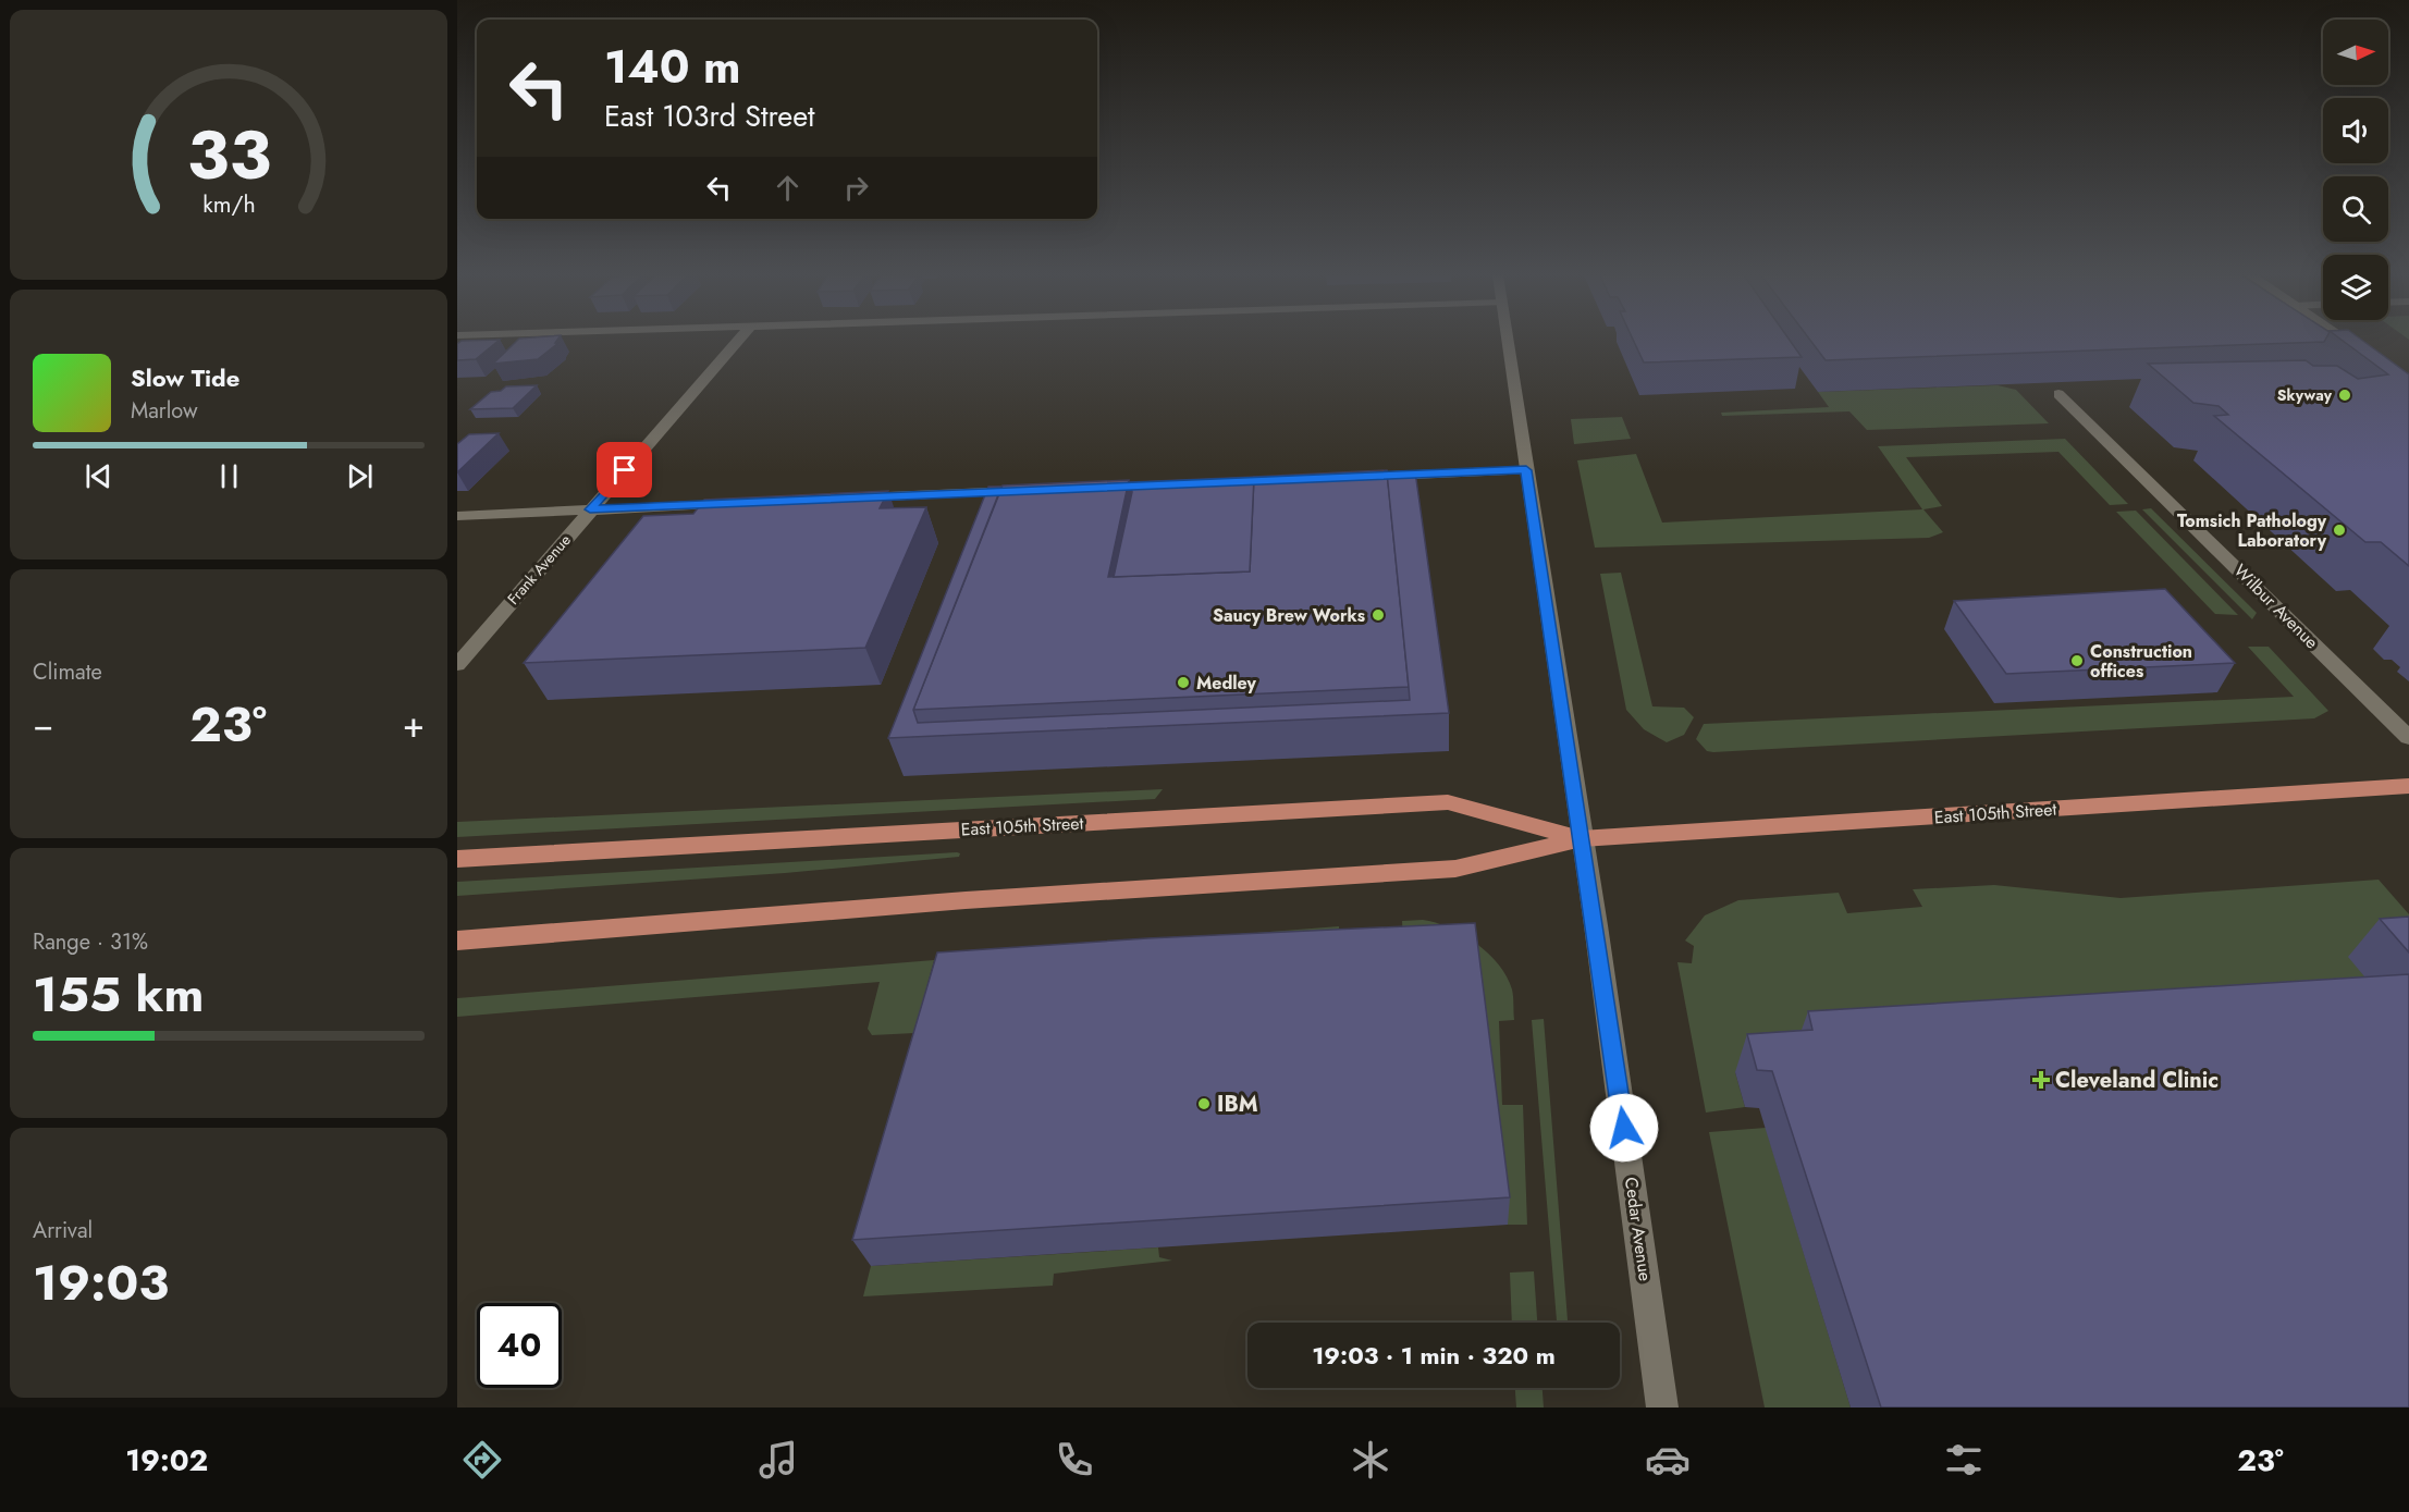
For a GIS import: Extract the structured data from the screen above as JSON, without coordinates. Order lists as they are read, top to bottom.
{
  "streets": {
    "main road": ["East 105th Street"],
    "street": ["Frank Avenue", "Wilbur Avenue", "Cedar Avenue"]
  },
  "crossings": [
    ["East 105th Street", "Cedar Avenue"]
  ],
  "places": {
    "other": [
      "Skyway",
      "Tomsich Pathology Laboratory",
      "Saucy Brew Works",
      "Construction offices",
      "Medley",
      "IBM"
    ],
    "health": ["Cleveland Clinic"]
  },
  "north": "right",
  "page": {
    "turn": ["140 m", "East 103rd Street"],
    "song": ["Slow Tide", "Marlow"],
    "tile": [
      "Climate",
      ["Range · 31%", "155 km"],
      ["Arrival", "19:03"]
    ],
    "heat": ["−", "23°", "+"],
    "limit": "40",
    "trip": "19:03 · 1 min · 320 m",
    "tabs": ["19:02", "23°"],
    "gauge": ["33", "km/h"]
  }
}
